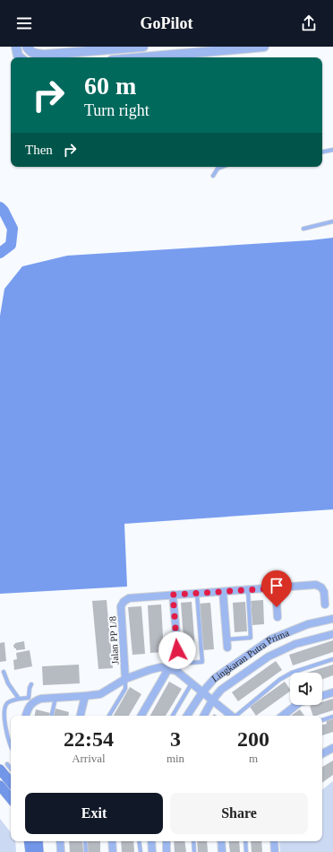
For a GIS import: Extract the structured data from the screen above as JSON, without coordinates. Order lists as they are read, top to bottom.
{
  "streets": {
    "street": ["Jalan PP 1/8", "Lingkaran Putra Prima"]
  },
  "page": {
    "header": "GoPilot",
    "turn": ["60 m", "Turn right"],
    "then": "Then",
    "eta": [
      "22:54",
      "Arrival",
      "3",
      "min",
      "200",
      "m"
    ],
    "buttons": ["Exit", "Share"]
  }
}
